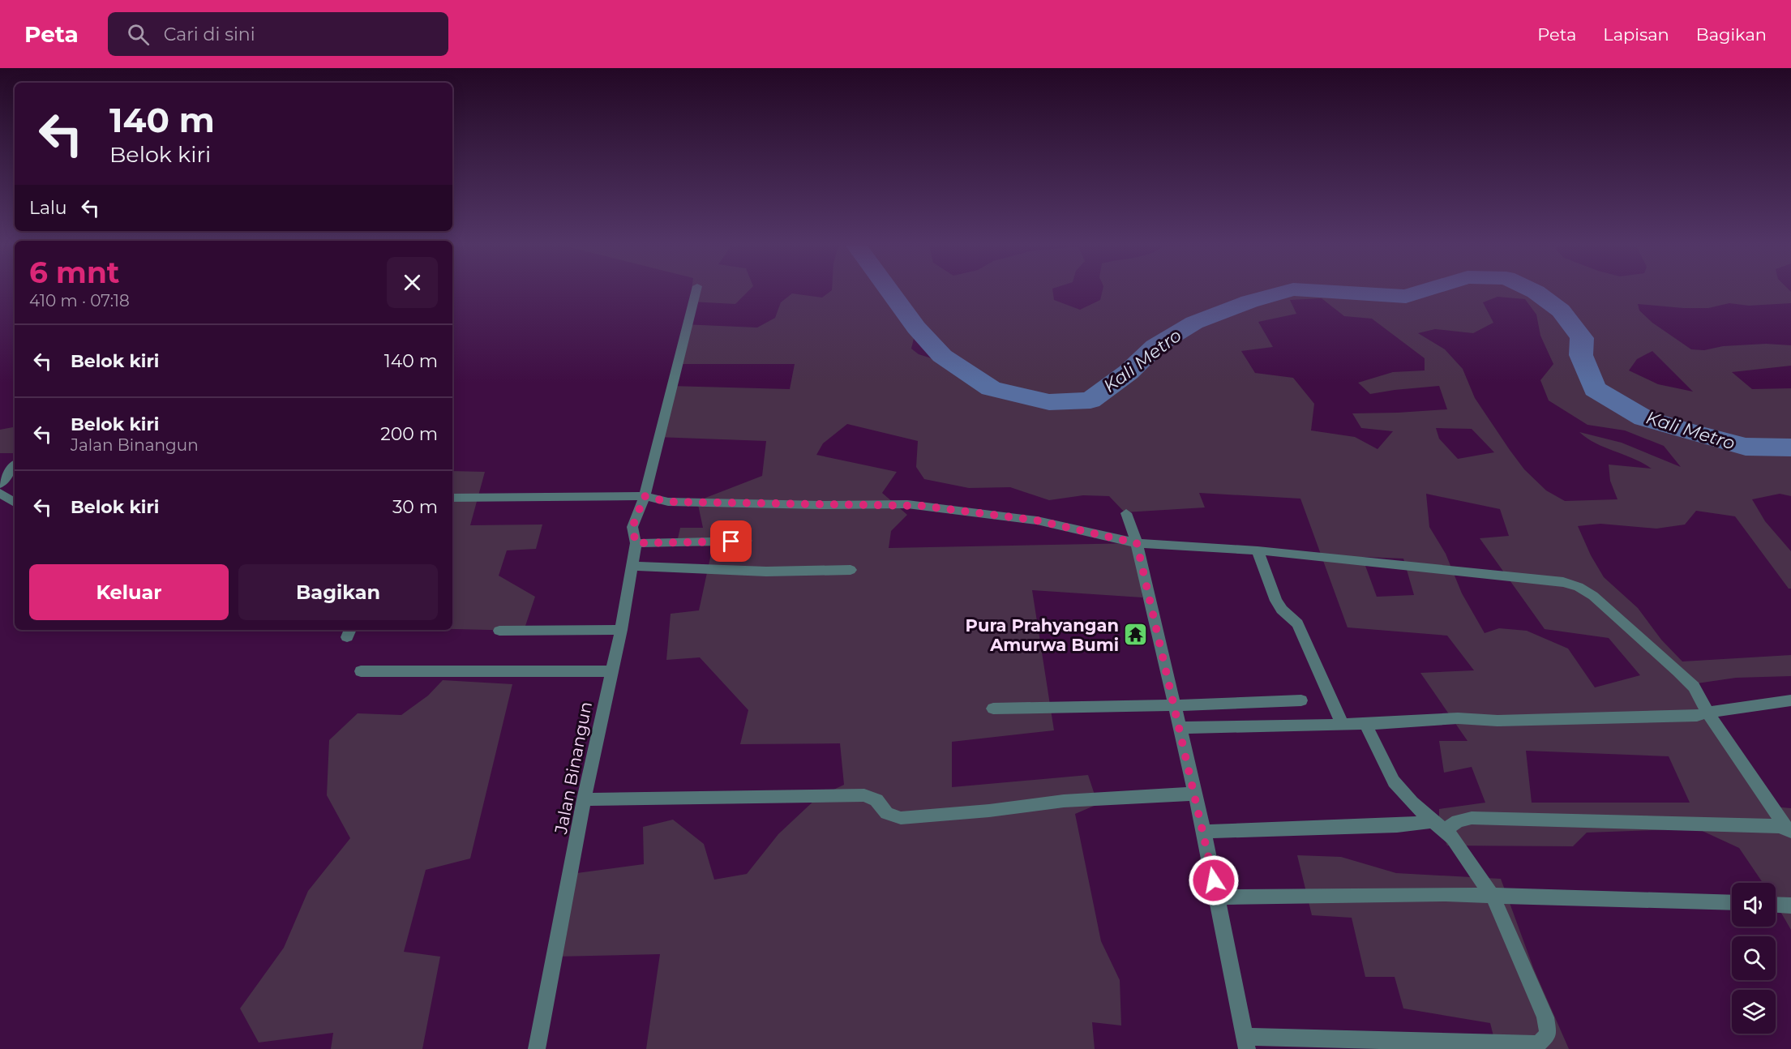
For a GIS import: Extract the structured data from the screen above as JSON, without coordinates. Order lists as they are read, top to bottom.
{
  "streets": {
    "street": ["Jalan Binangun"]
  },
  "water": ["Kali Metro"],
  "places": {
    "temple": ["Pura Prahyangan Amurwa Bumi"]
  },
  "page": {
    "header": "Peta",
    "search": "Cari di sini",
    "nav": ["Peta", "Lapisan", "Bagikan"],
    "turn": ["140 m", "Belok kiri"],
    "then": "Lalu",
    "heading": ["6 mnt", "410 m · 07:18"],
    "list": [
      {
        "name": "Belok kiri",
        "value": "140 m"
      },
      {
        "name": "Belok kiri",
        "note": "Jalan Binangun",
        "value": "200 m"
      },
      {
        "name": "Belok kiri",
        "value": "30 m"
      }
    ],
    "buttons": ["Keluar", "Bagikan"]
  }
}
